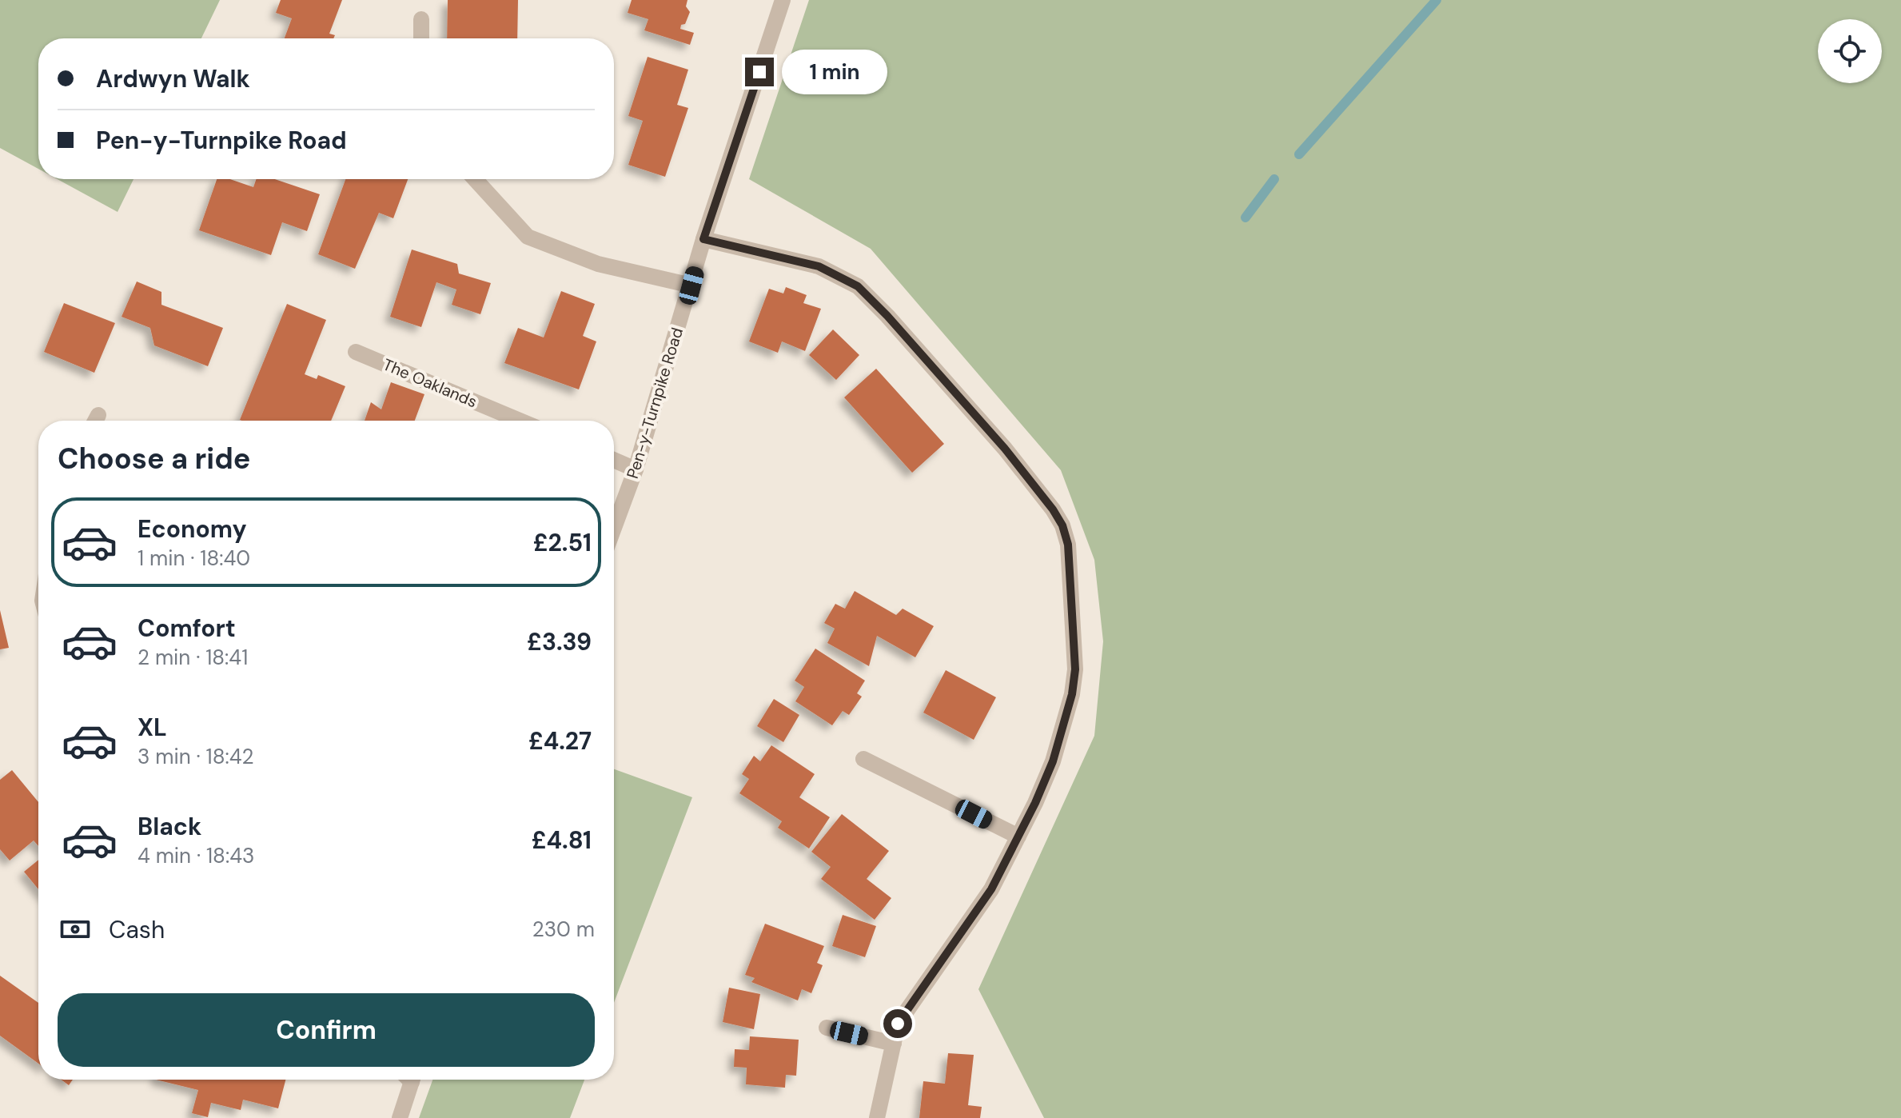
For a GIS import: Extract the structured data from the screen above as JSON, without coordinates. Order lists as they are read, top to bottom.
{
  "streets": {
    "street": ["The Oaklands", "Pen-y-Turnpike Road"]
  },
  "page": {
    "banner": ["Ardwyn Walk", "Pen-y-Turnpike Road"],
    "bubble": "1 min",
    "heading": "Choose a ride",
    "list": [
      {
        "name": "Economy",
        "note": "1 min · 18:40",
        "value": "£2.51"
      },
      {
        "name": "Comfort",
        "note": "2 min · 18:41",
        "value": "£3.39"
      },
      {
        "name": "XL",
        "note": "3 min · 18:42",
        "value": "£4.27"
      },
      {
        "name": "Black",
        "note": "4 min · 18:43",
        "value": "£4.81"
      }
    ],
    "pay": ["Cash", "230 m"],
    "buttons": "Confirm"
  }
}
